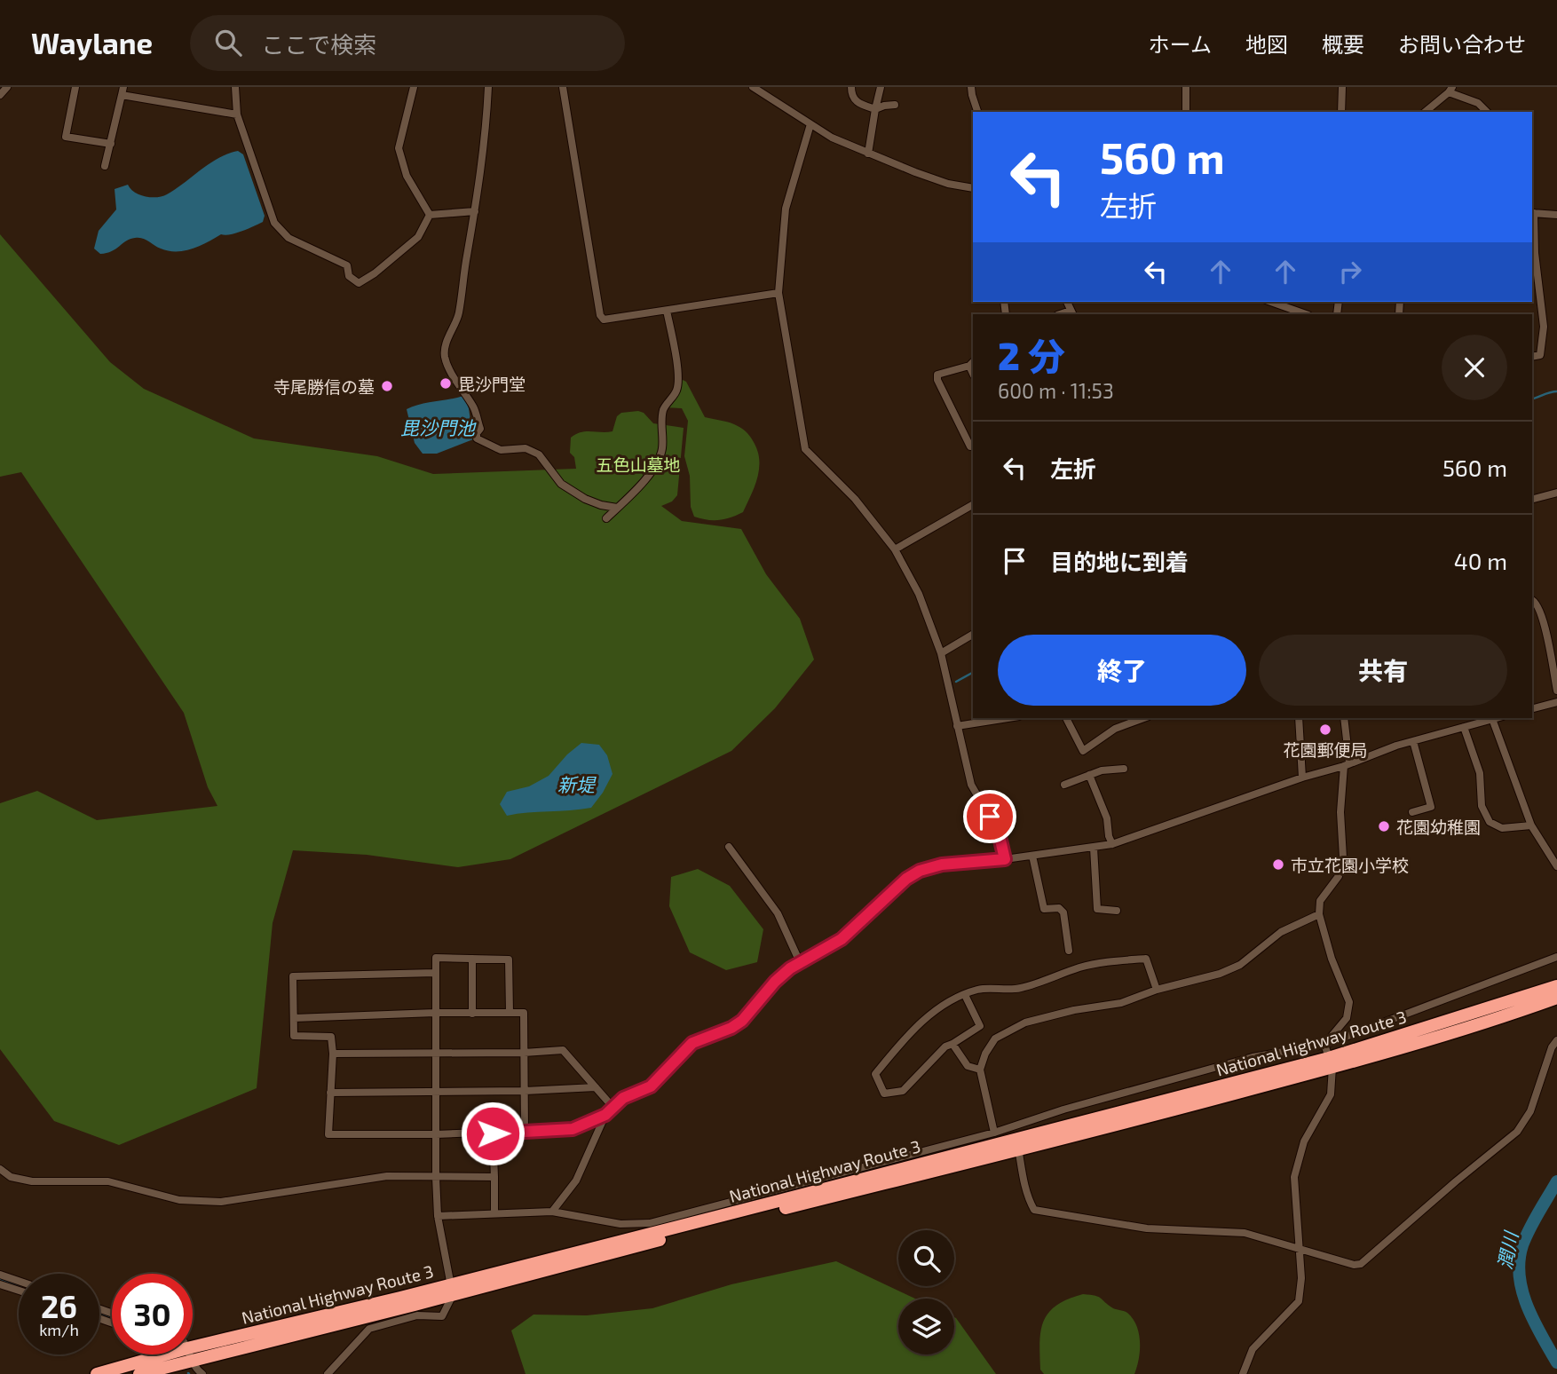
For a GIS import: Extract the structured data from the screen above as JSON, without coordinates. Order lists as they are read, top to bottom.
{
  "streets": {
    "highway": ["National Highway Route 3"]
  },
  "water": ["毘沙門池", "新堤", "潤川"],
  "parks": ["五色山墓地"],
  "places": [
    "毘沙門堂",
    "寺尾勝信の墓",
    "花園郵便局",
    "花園幼稚園",
    "市立花園小学校"
  ],
  "page": {
    "header": "Waylane",
    "search": "ここで検索",
    "nav": [
      "ホーム",
      "地図",
      "概要",
      "お問い合わせ"
    ],
    "turn": ["560 m", "左折"],
    "heading": ["2 分", "600 m · 11:53"],
    "list": [
      {
        "name": "左折",
        "value": "560 m"
      },
      {
        "name": "目的地に到着",
        "value": "40 m"
      }
    ],
    "buttons": ["終了", "共有"],
    "speed": "26 km/h",
    "limit": "30"
  }
}
